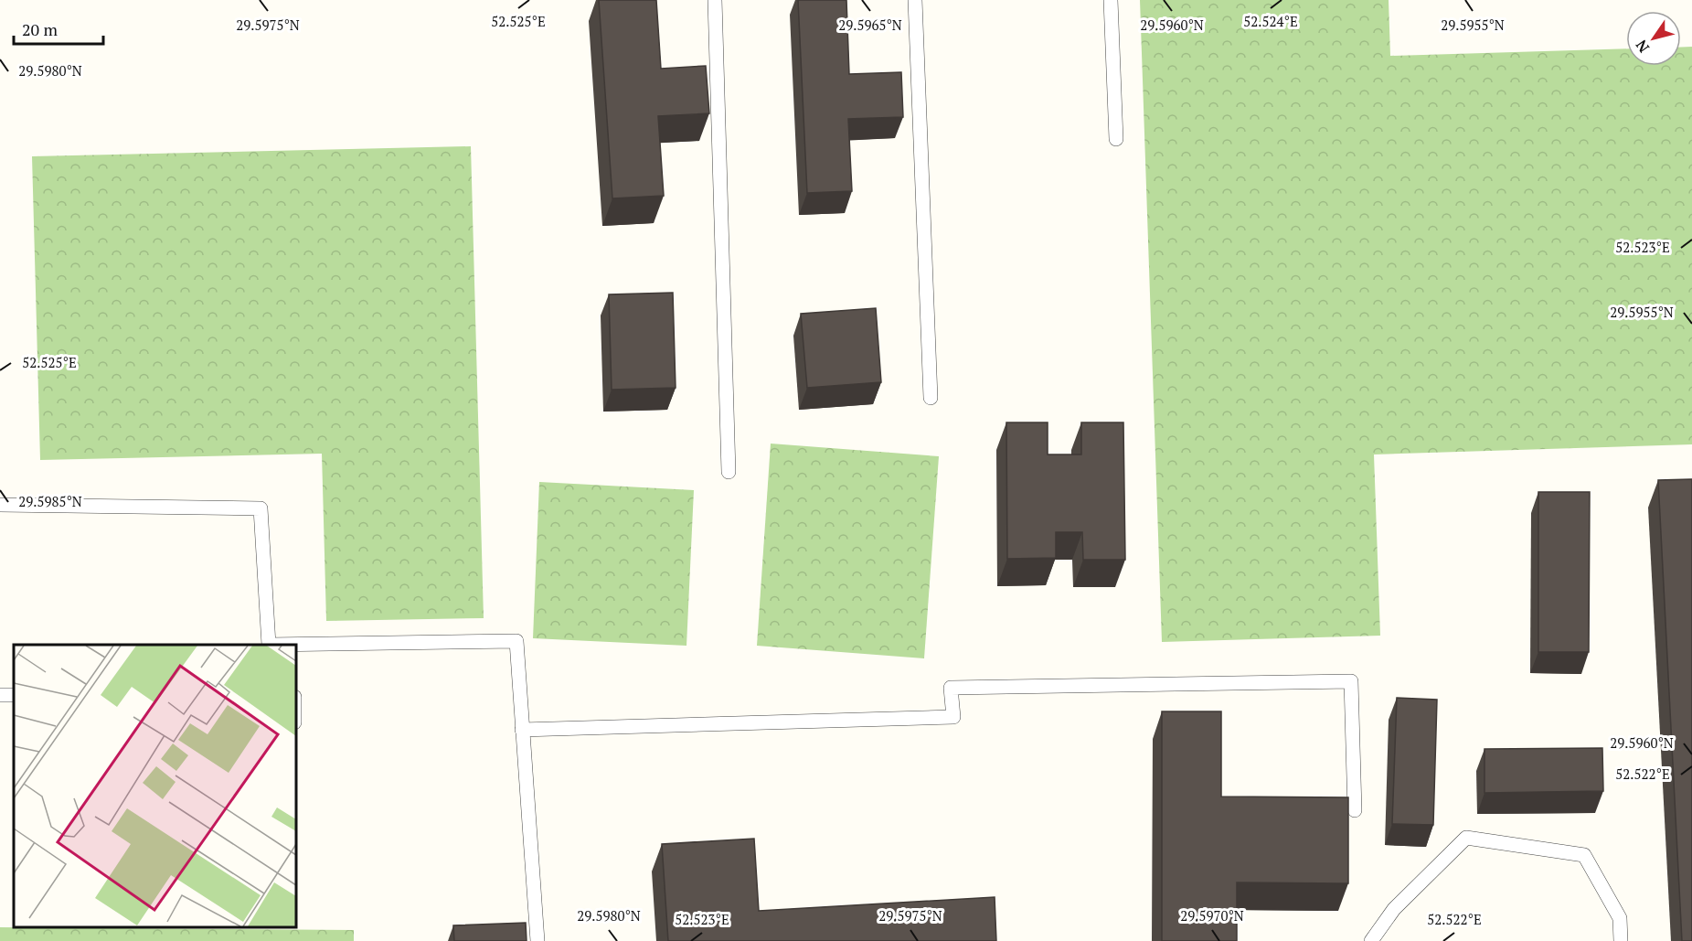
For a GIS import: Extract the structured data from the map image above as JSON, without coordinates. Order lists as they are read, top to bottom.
{
  "scale_bar": "20 m",
  "north": "bottom left",
  "coordinates": [
    "52.525°E",
    "52.524°E",
    "29.5975°N",
    "29.5965°N",
    "29.5960°N",
    "29.5955°N",
    "29.5980°N",
    "52.523°E",
    "29.5985°N",
    "52.522°E",
    "29.5970°N"
  ]
}
